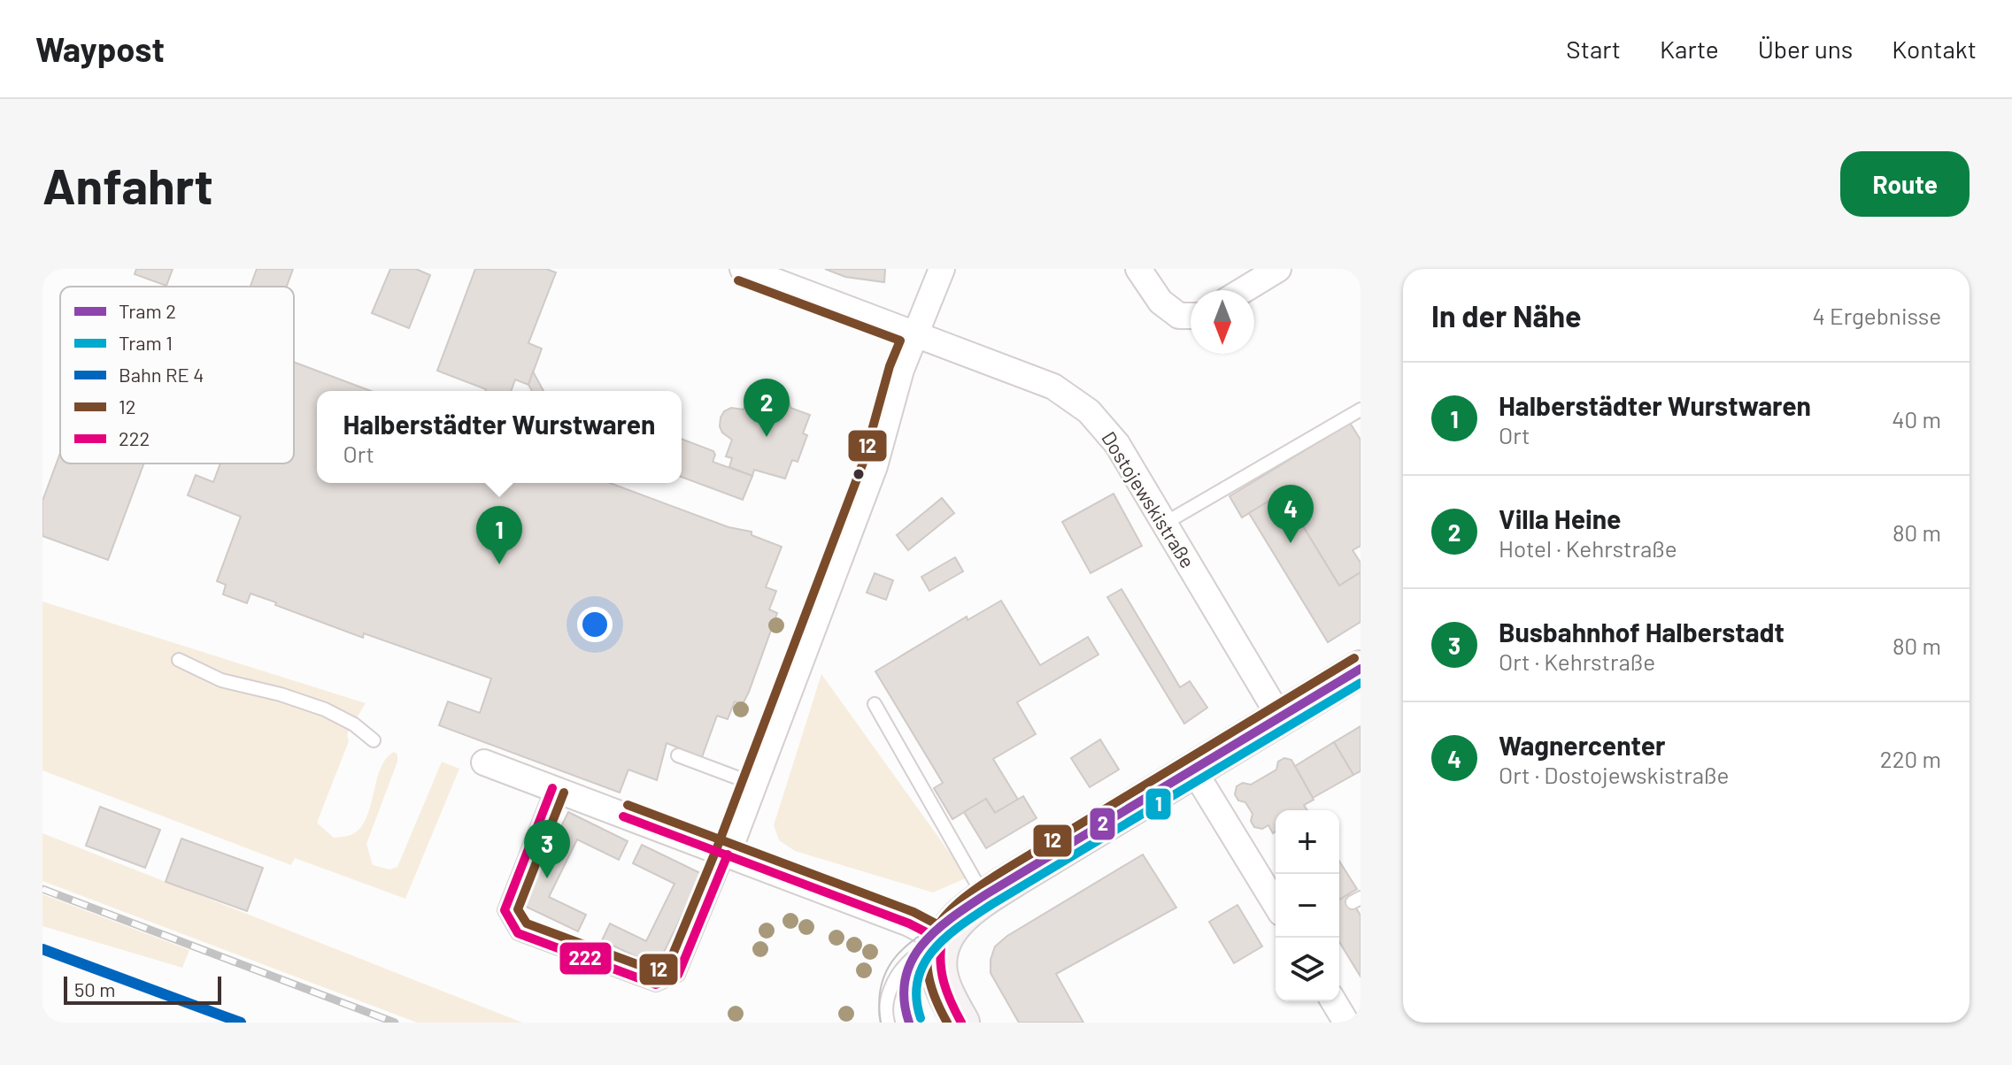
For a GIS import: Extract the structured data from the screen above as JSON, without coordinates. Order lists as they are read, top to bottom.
{
  "streets": {
    "street": ["Dostojewskistraße"]
  },
  "lines": [
    "transit line 12",
    "tram line 2",
    "tram line 1",
    "transit line 222"
  ],
  "legend": [
    "Tram 2",
    "Tram 1",
    "Bahn RE 4",
    "12",
    "222"
  ],
  "scale_bar": "50 m",
  "north": "bottom",
  "page": {
    "header": "Waypost",
    "nav": [
      "Start",
      "Karte",
      "Über uns",
      "Kontakt"
    ],
    "buttons": "Route",
    "title": "Anfahrt",
    "heading": ["In der Nähe", "4 Ergebnisse"],
    "list": [
      {
        "mark": "1",
        "name": "Halberstädter Wurstwaren",
        "note": "Ort",
        "value": "40 m"
      },
      {
        "mark": "2",
        "name": "Villa Heine",
        "note": "Hotel · Kehrstraße",
        "value": "80 m"
      },
      {
        "mark": "3",
        "name": "Busbahnhof Halberstadt",
        "note": "Ort · Kehrstraße",
        "value": "80 m"
      },
      {
        "mark": "4",
        "name": "Wagnercenter",
        "note": "Ort · Dostojewskistraße",
        "value": "220 m"
      }
    ],
    "pins": [
      "2",
      "4",
      "1",
      "3"
    ],
    "popup": ["Halberstädter Wurstwaren", "Ort"],
    "map_buttons": ["+", "−"],
    "scale": "50 m"
  }
}
